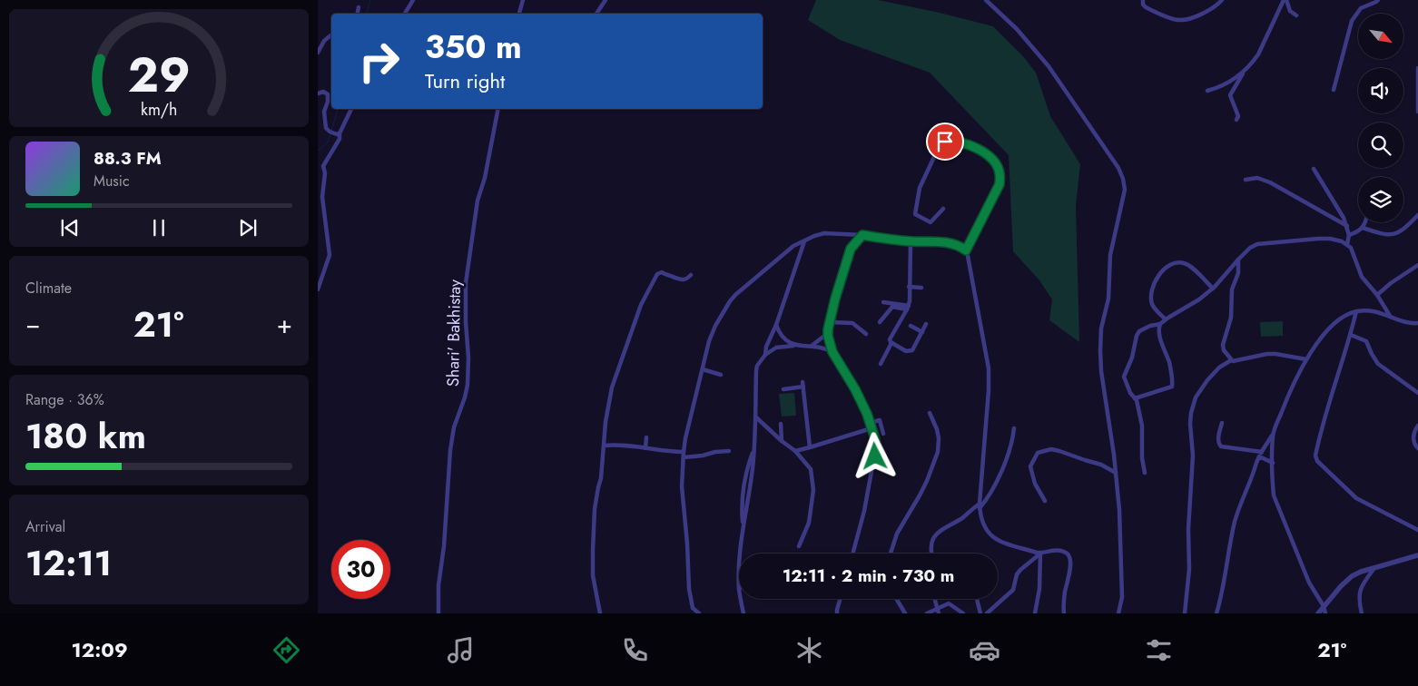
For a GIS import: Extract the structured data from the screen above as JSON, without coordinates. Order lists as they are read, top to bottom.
{
  "streets": {
    "street": ["Shari' Bakhistay"]
  },
  "north": "bottom right",
  "page": {
    "turn": ["350 m", "Turn right"],
    "song": ["88.3 FM", "Music"],
    "tile": [
      "Climate",
      ["Range · 36%", "180 km"],
      ["Arrival", "12:11"]
    ],
    "heat": ["−", "21°", "+"],
    "limit": "30",
    "trip": "12:11 · 2 min · 730 m",
    "tabs": ["12:09", "21°"],
    "gauge": ["29", "km/h"]
  }
}
